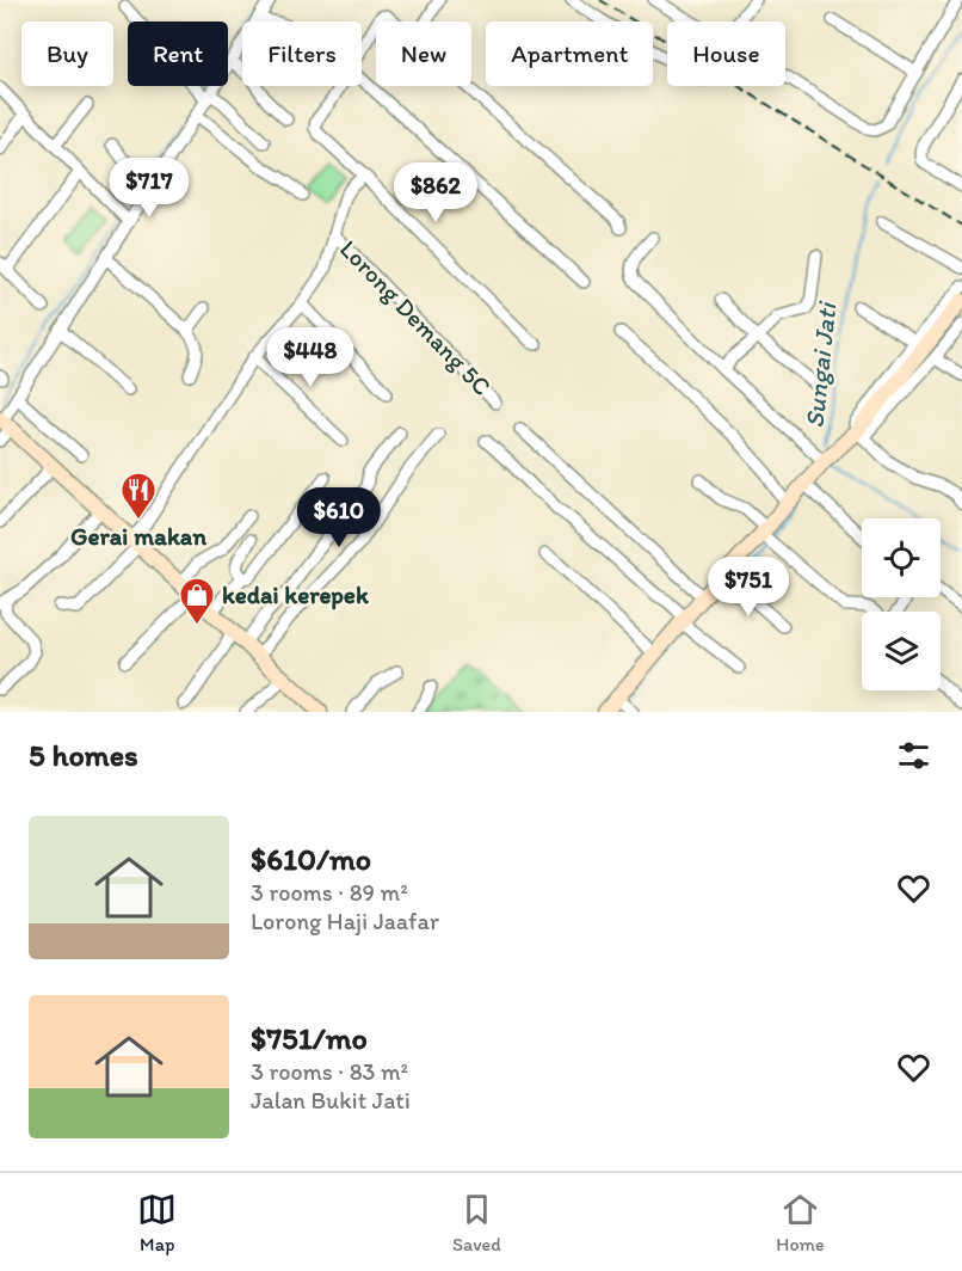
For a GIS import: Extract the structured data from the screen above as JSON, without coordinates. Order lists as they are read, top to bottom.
{
  "streets": {
    "street": ["Lorong Demang 5C"]
  },
  "water": ["Sungai Jati"],
  "places": {
    "restaurant": ["Gerai makan"],
    "shop": ["kedai kerepek"]
  },
  "page": {
    "chip": [
      "Buy",
      "Rent",
      "Filters",
      "New",
      "Apartment",
      "House"
    ],
    "price": [
      "$717",
      "$862",
      "$448",
      "$610",
      "$751"
    ],
    "heading": "5 homes",
    "list": [
      {
        "name": "$610/mo",
        "note": "3 rooms · 89 m² · Lorong Haji Jaafar"
      },
      {
        "name": "$751/mo",
        "note": "3 rooms · 83 m² · Jalan Bukit Jati"
      }
    ],
    "tabs": ["Map", "Saved", "Home"]
  }
}
